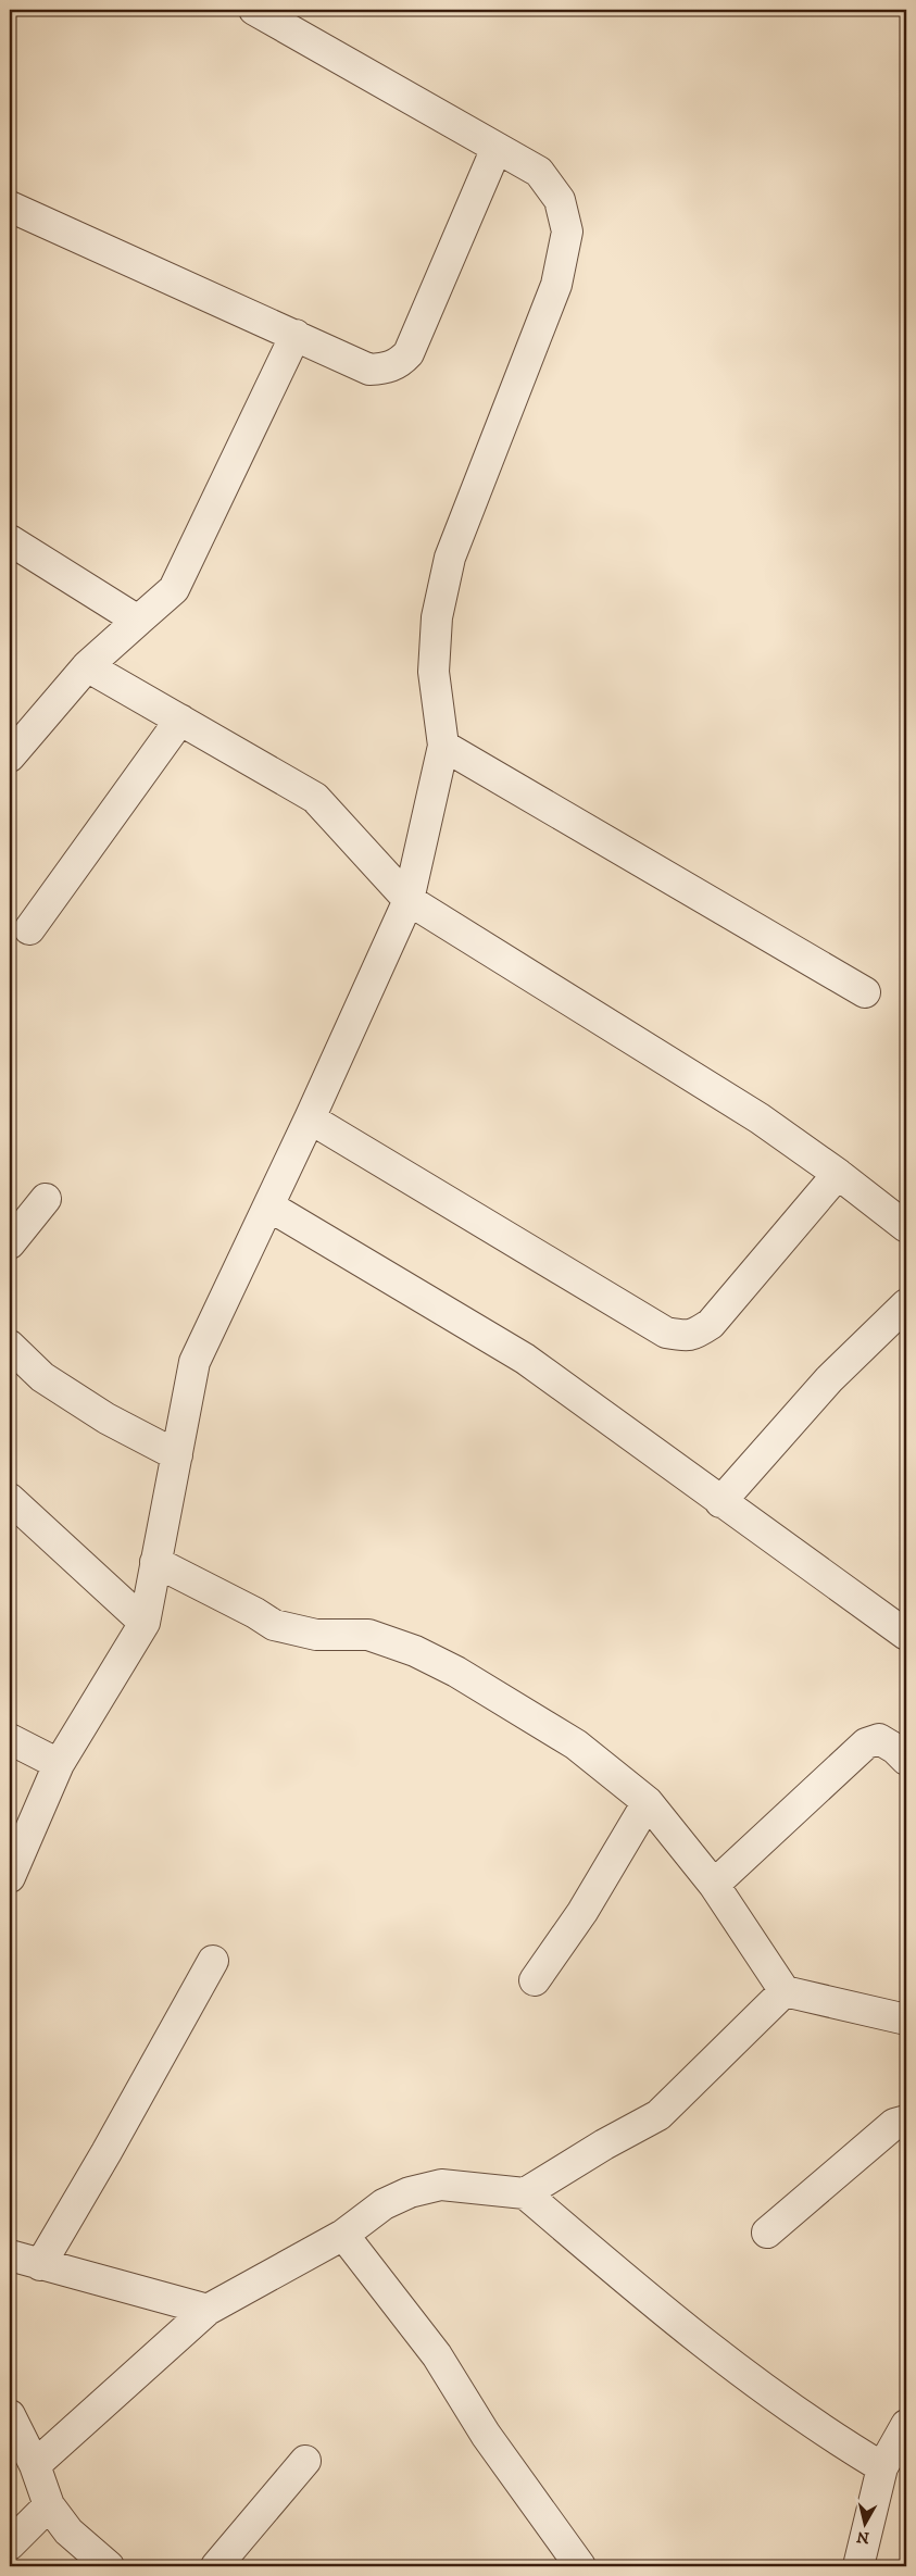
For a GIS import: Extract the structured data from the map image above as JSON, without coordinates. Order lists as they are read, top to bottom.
{
  "north": "bottom"
}
